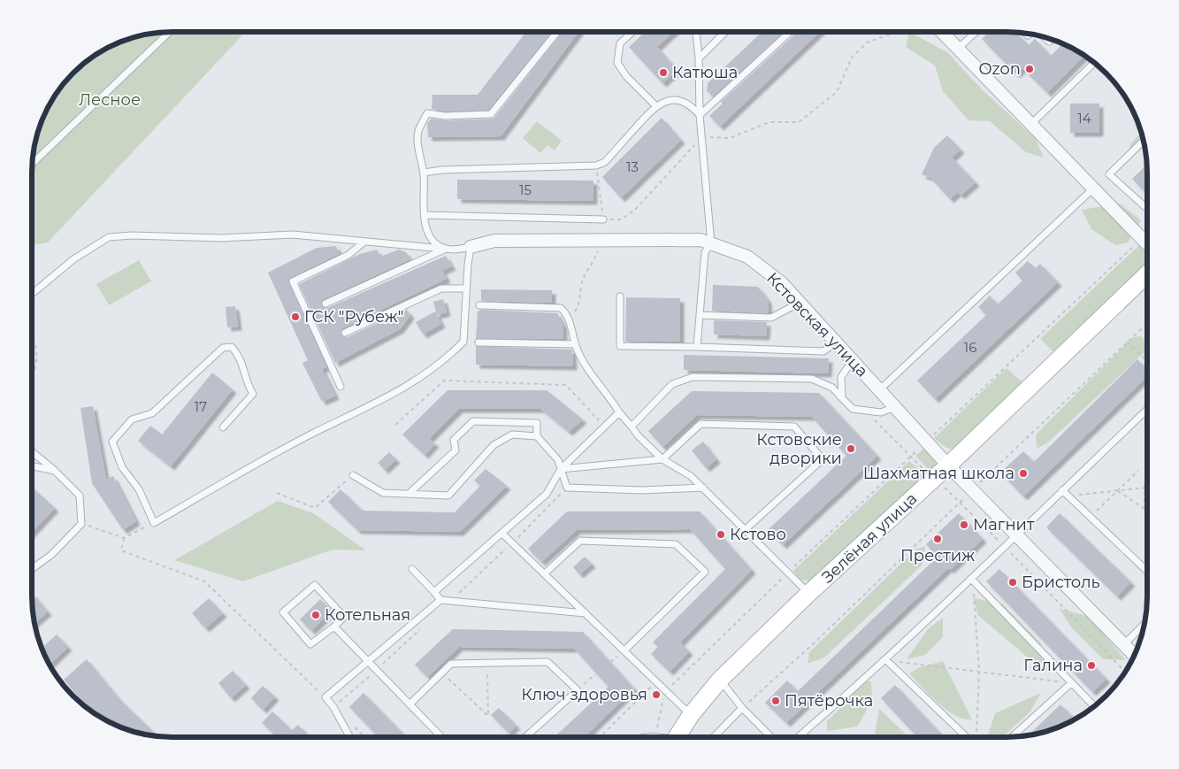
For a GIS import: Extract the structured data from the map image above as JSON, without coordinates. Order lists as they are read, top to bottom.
{
  "streets": {
    "main road": ["Зелёная улица"],
    "street": ["Кстовская улица"]
  },
  "crossings": [
    ["Кстовская улица", "Зелёная улица"]
  ],
  "parks": ["Лесное"],
  "places": [
    "Ozon",
    "Катюша",
    "ГСК \"Рубеж\"",
    "Кстовские дворики",
    "Шахматная школа",
    "Магнит",
    "Кстово",
    "Престиж",
    "Бристоль",
    "Котельная",
    "Галина",
    "Ключ здоровья",
    "Пятёрочка"
  ],
  "house_numbers": [
    "14",
    "13",
    "15",
    "16",
    "17"
  ]
}
